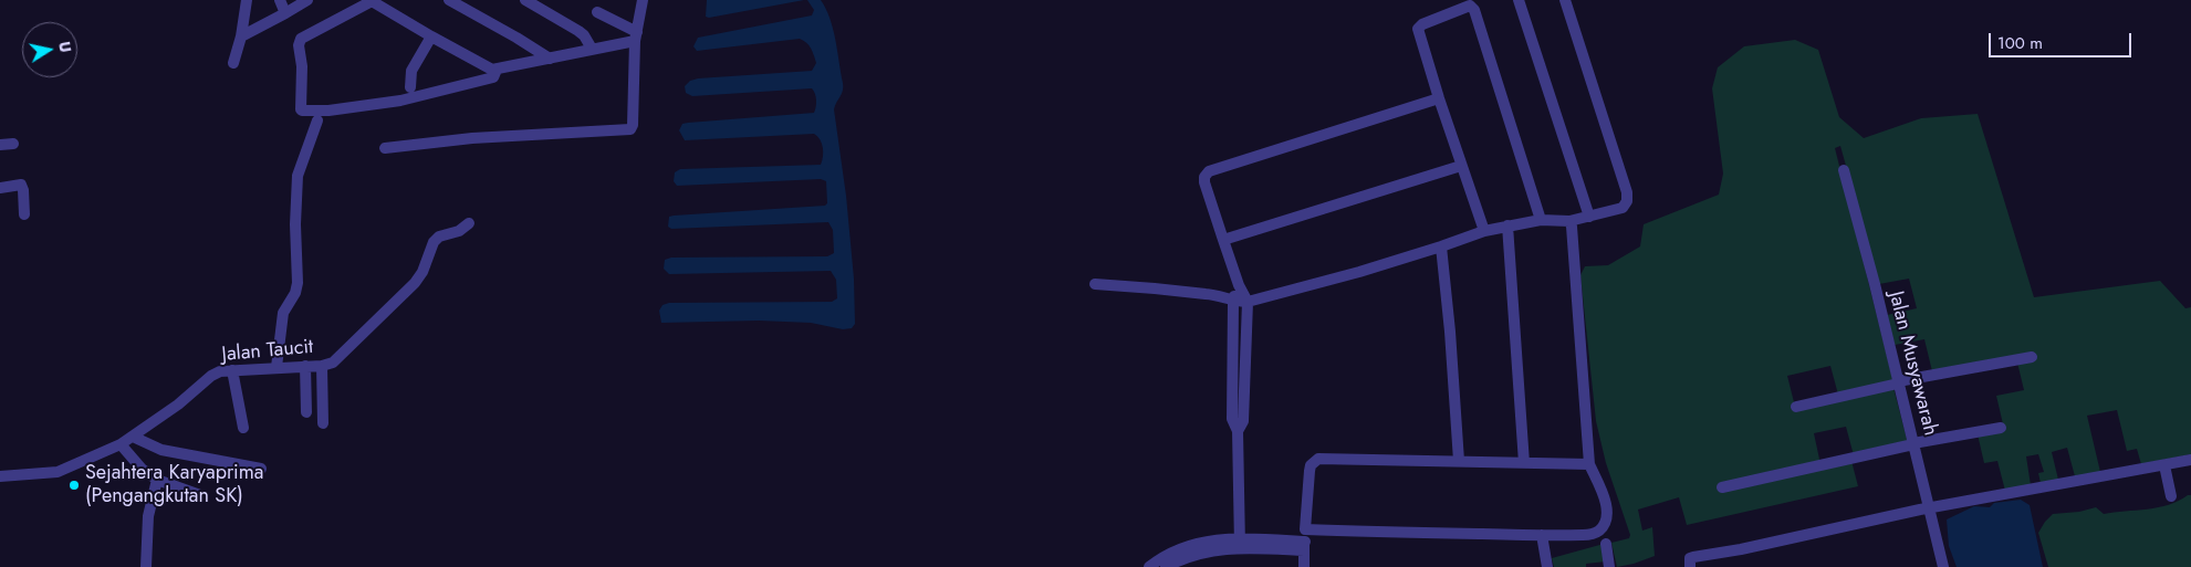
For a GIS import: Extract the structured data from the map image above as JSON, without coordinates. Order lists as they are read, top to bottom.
{
  "streets": {
    "street": ["Jalan Taucit", "Jalan Musyawarah"]
  },
  "places": ["Sejahtera Karyaprima (Pengangkutan SK)"],
  "scale_bar": "100 m",
  "north": "right"
}
